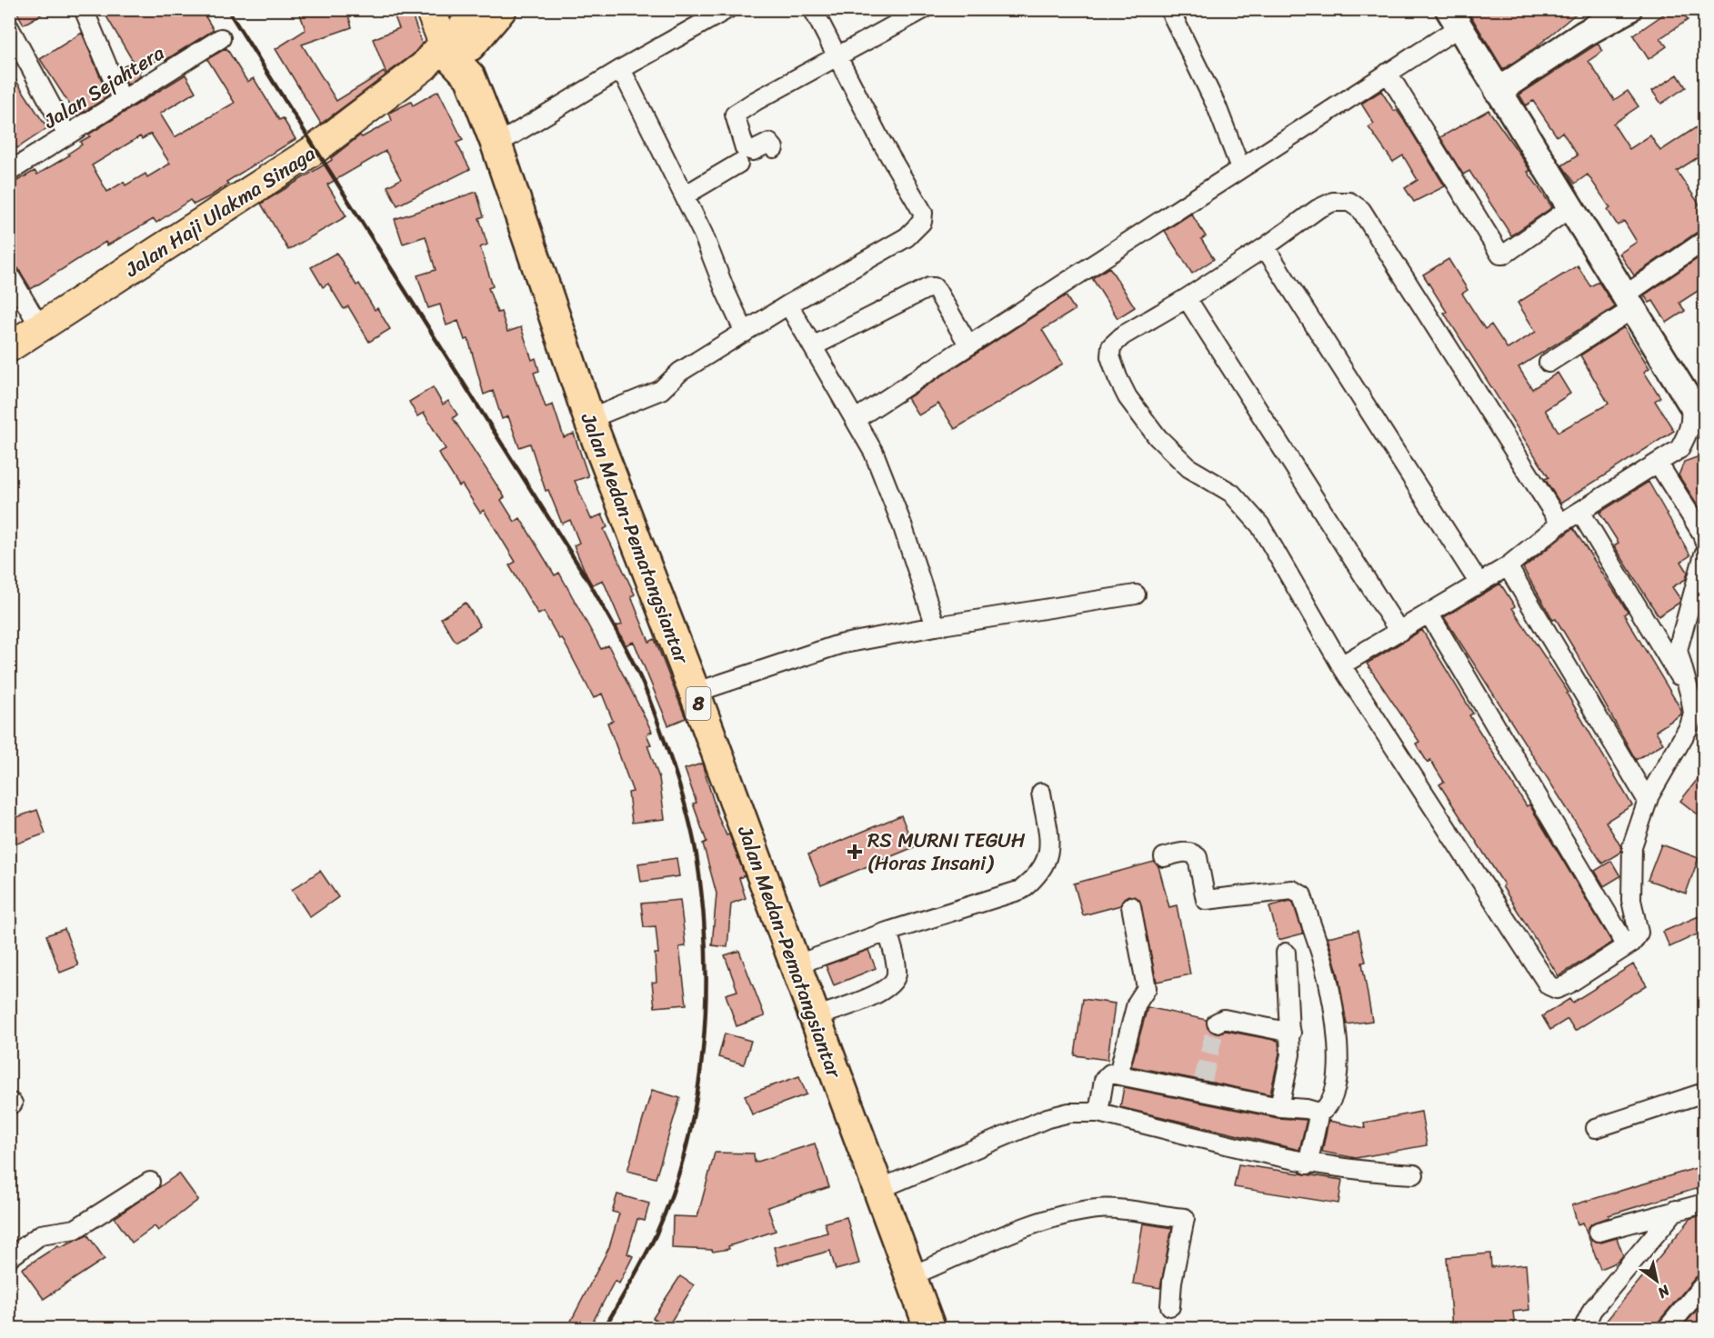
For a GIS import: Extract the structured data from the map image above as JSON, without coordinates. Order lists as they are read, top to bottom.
{
  "streets": {
    "highway": ["Jalan Medan-Pematangsiantar", "8"],
    "main road": ["Jalan Haji Ulakma Sinaga"],
    "street": ["Jalan Sejahtera"]
  },
  "crossings": [
    ["Jalan Haji Ulakma Sinaga", "Jalan Medan-Pematangsiantar"]
  ],
  "places": {
    "health": ["RS MURNI TEGUH (Horas Insani)"]
  },
  "north": "bottom right"
}
